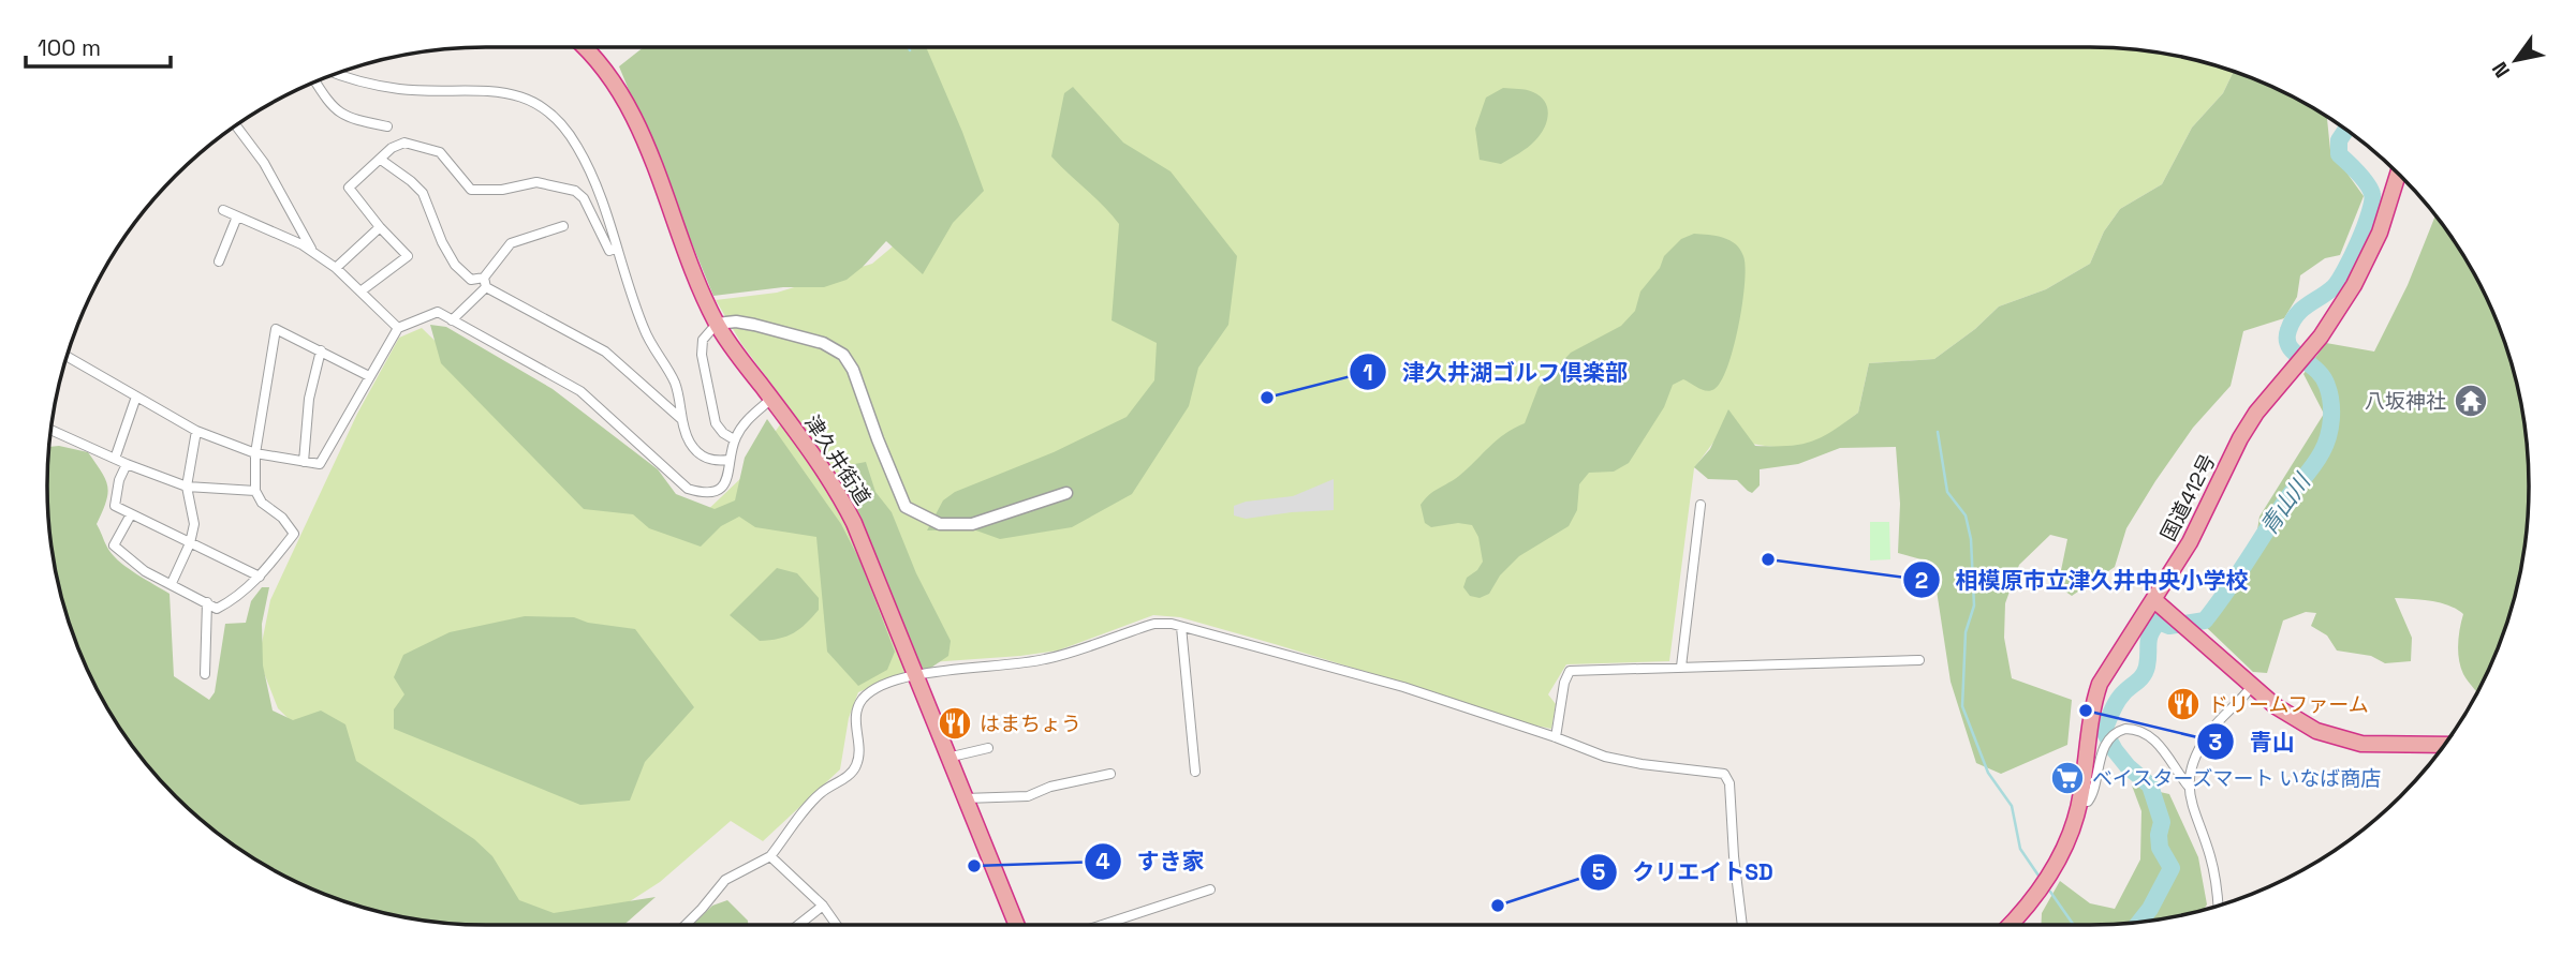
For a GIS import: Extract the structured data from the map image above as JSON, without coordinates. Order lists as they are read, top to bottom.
{
  "streets": {
    "highway": ["津久井街道", "国道412号"]
  },
  "water": ["青山川"],
  "places": {
    "other": [
      "津久井湖ゴルフ倶楽部",
      "相模原市立津久井中央小学校",
      "青山",
      "すき家",
      "クリエイトSD"
    ],
    "temple": ["八坂神社"],
    "restaurant": ["ドリームファーム", "はまちょう"],
    "supermarket": ["ベイスターズマート いなば商店"]
  },
  "scale_bar": "100 m",
  "north": "bottom left"
}
